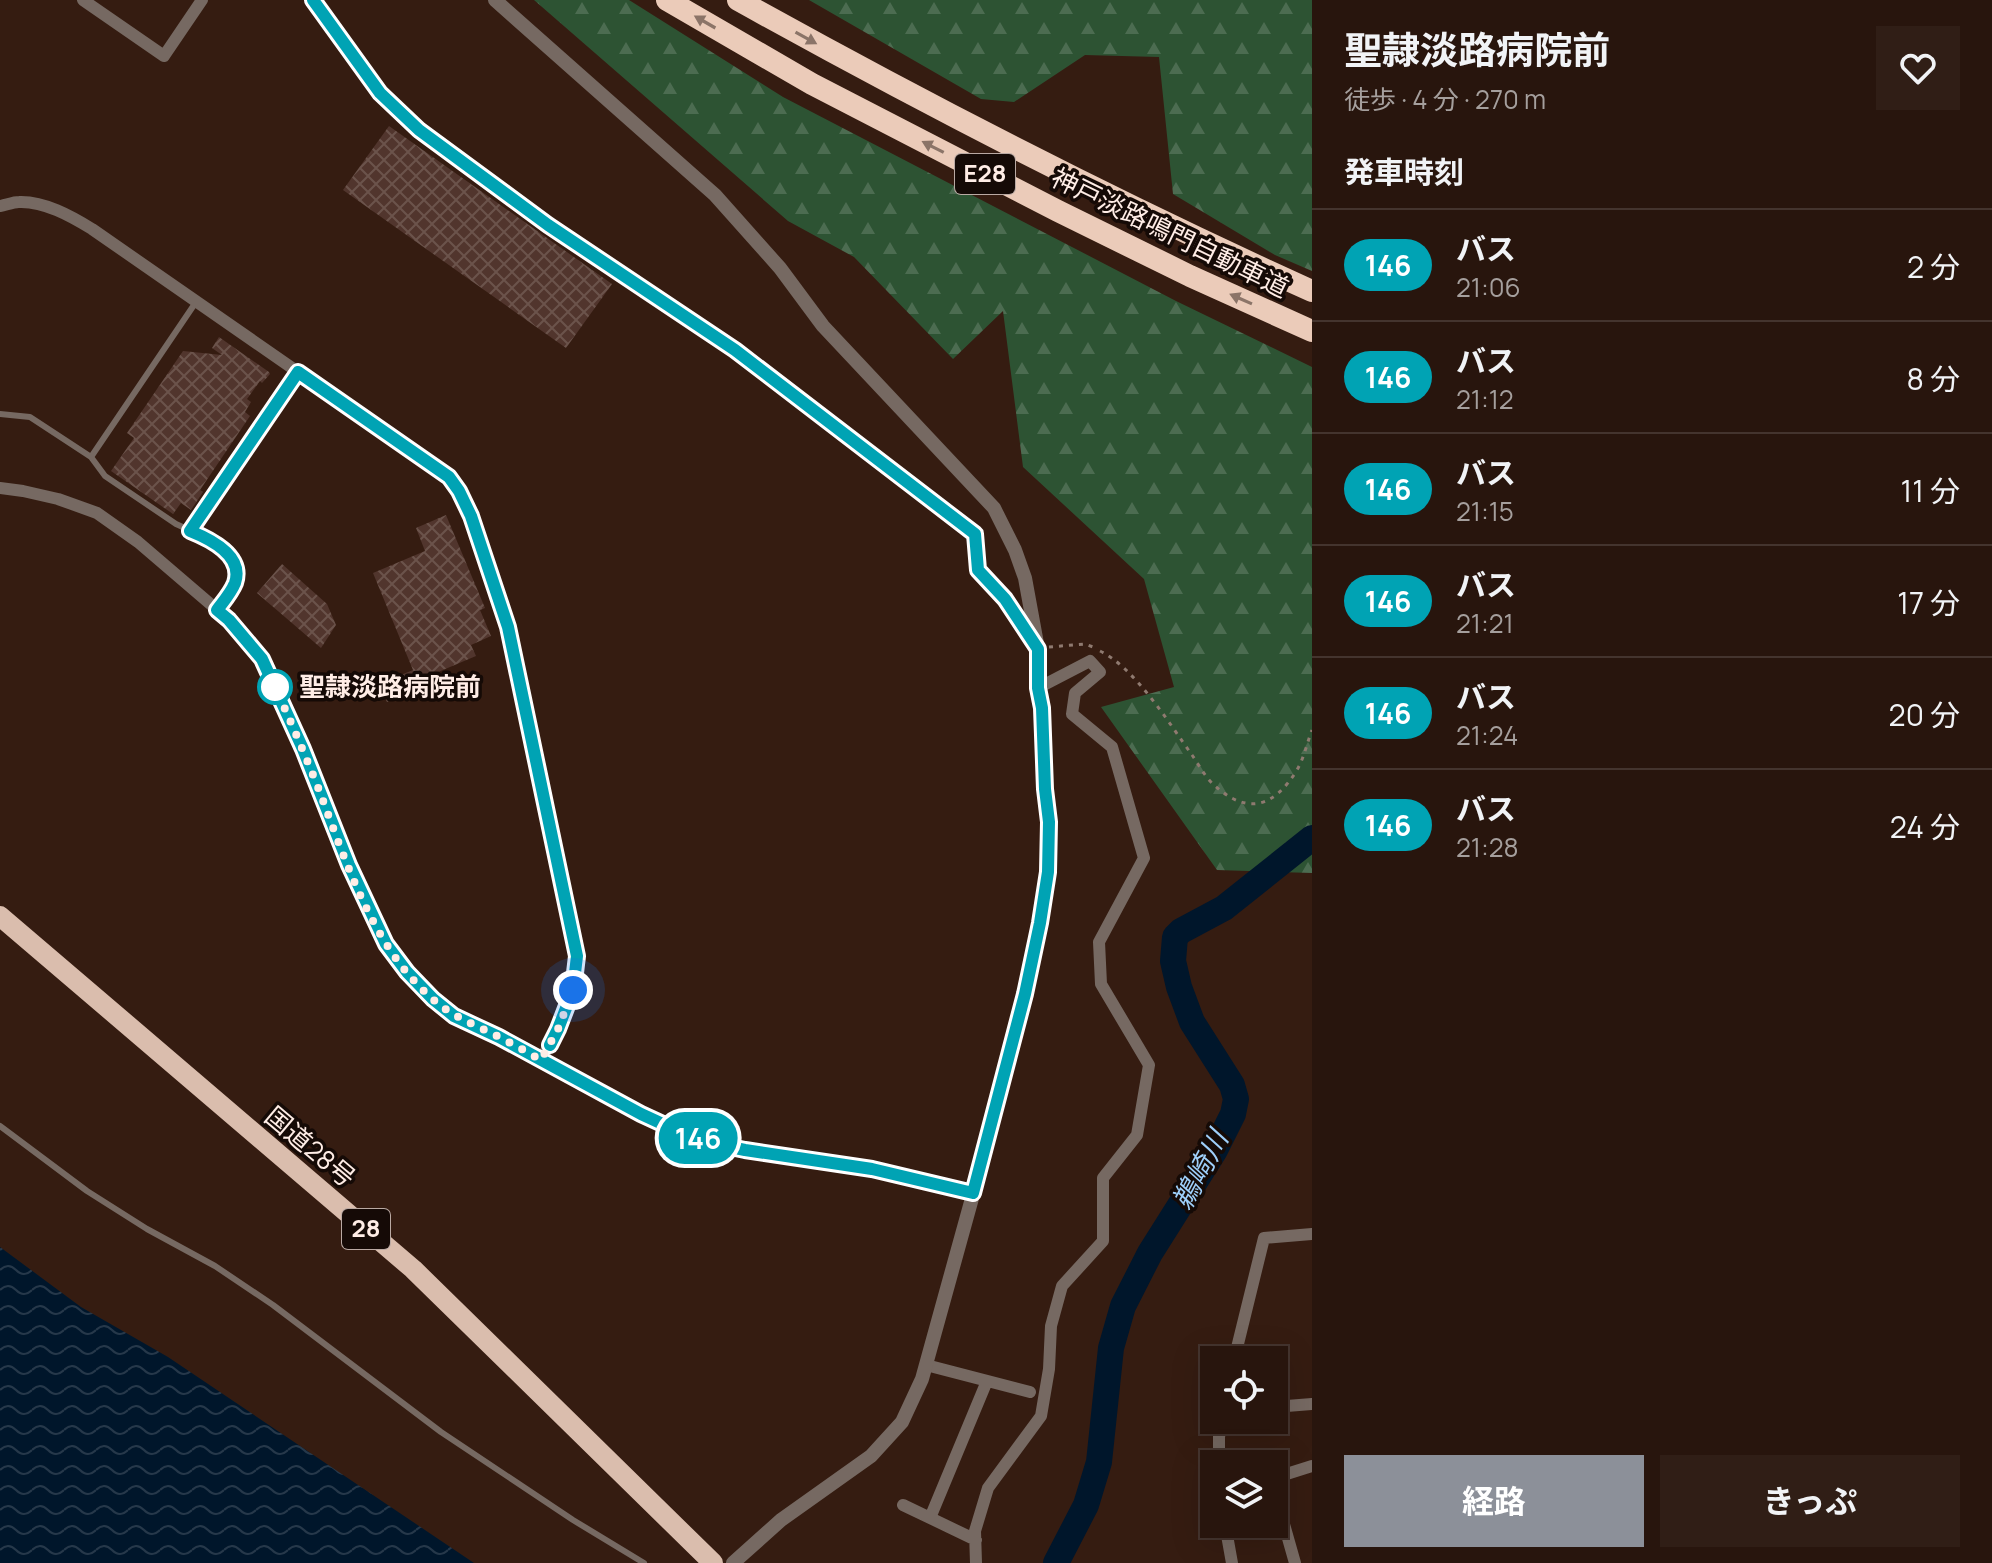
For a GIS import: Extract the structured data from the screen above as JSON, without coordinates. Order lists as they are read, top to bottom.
{
  "streets": {
    "highway": [
      "E28",
      "神戸淡路鳴門自動車道",
      "国道28号",
      "28"
    ]
  },
  "water": ["鵜崎川"],
  "places": ["聖隷淡路病院前"],
  "lines": ["bus line 146"],
  "page": {
    "on_map": "146",
    "heading": [
      ["聖隷淡路病院前", "徒歩 · 4 分 · 270 m"],
      "発車時刻"
    ],
    "list": [
      {
        "mark": "146",
        "name": "バス",
        "note": "21:06",
        "value": "2 分"
      },
      {
        "mark": "146",
        "name": "バス",
        "note": "21:12",
        "value": "8 分"
      },
      {
        "mark": "146",
        "name": "バス",
        "note": "21:15",
        "value": "11 分"
      },
      {
        "mark": "146",
        "name": "バス",
        "note": "21:21",
        "value": "17 分"
      },
      {
        "mark": "146",
        "name": "バス",
        "note": "21:24",
        "value": "20 分"
      },
      {
        "mark": "146",
        "name": "バス",
        "note": "21:28",
        "value": "24 分"
      }
    ],
    "buttons": ["経路", "きっぷ"]
  }
}
